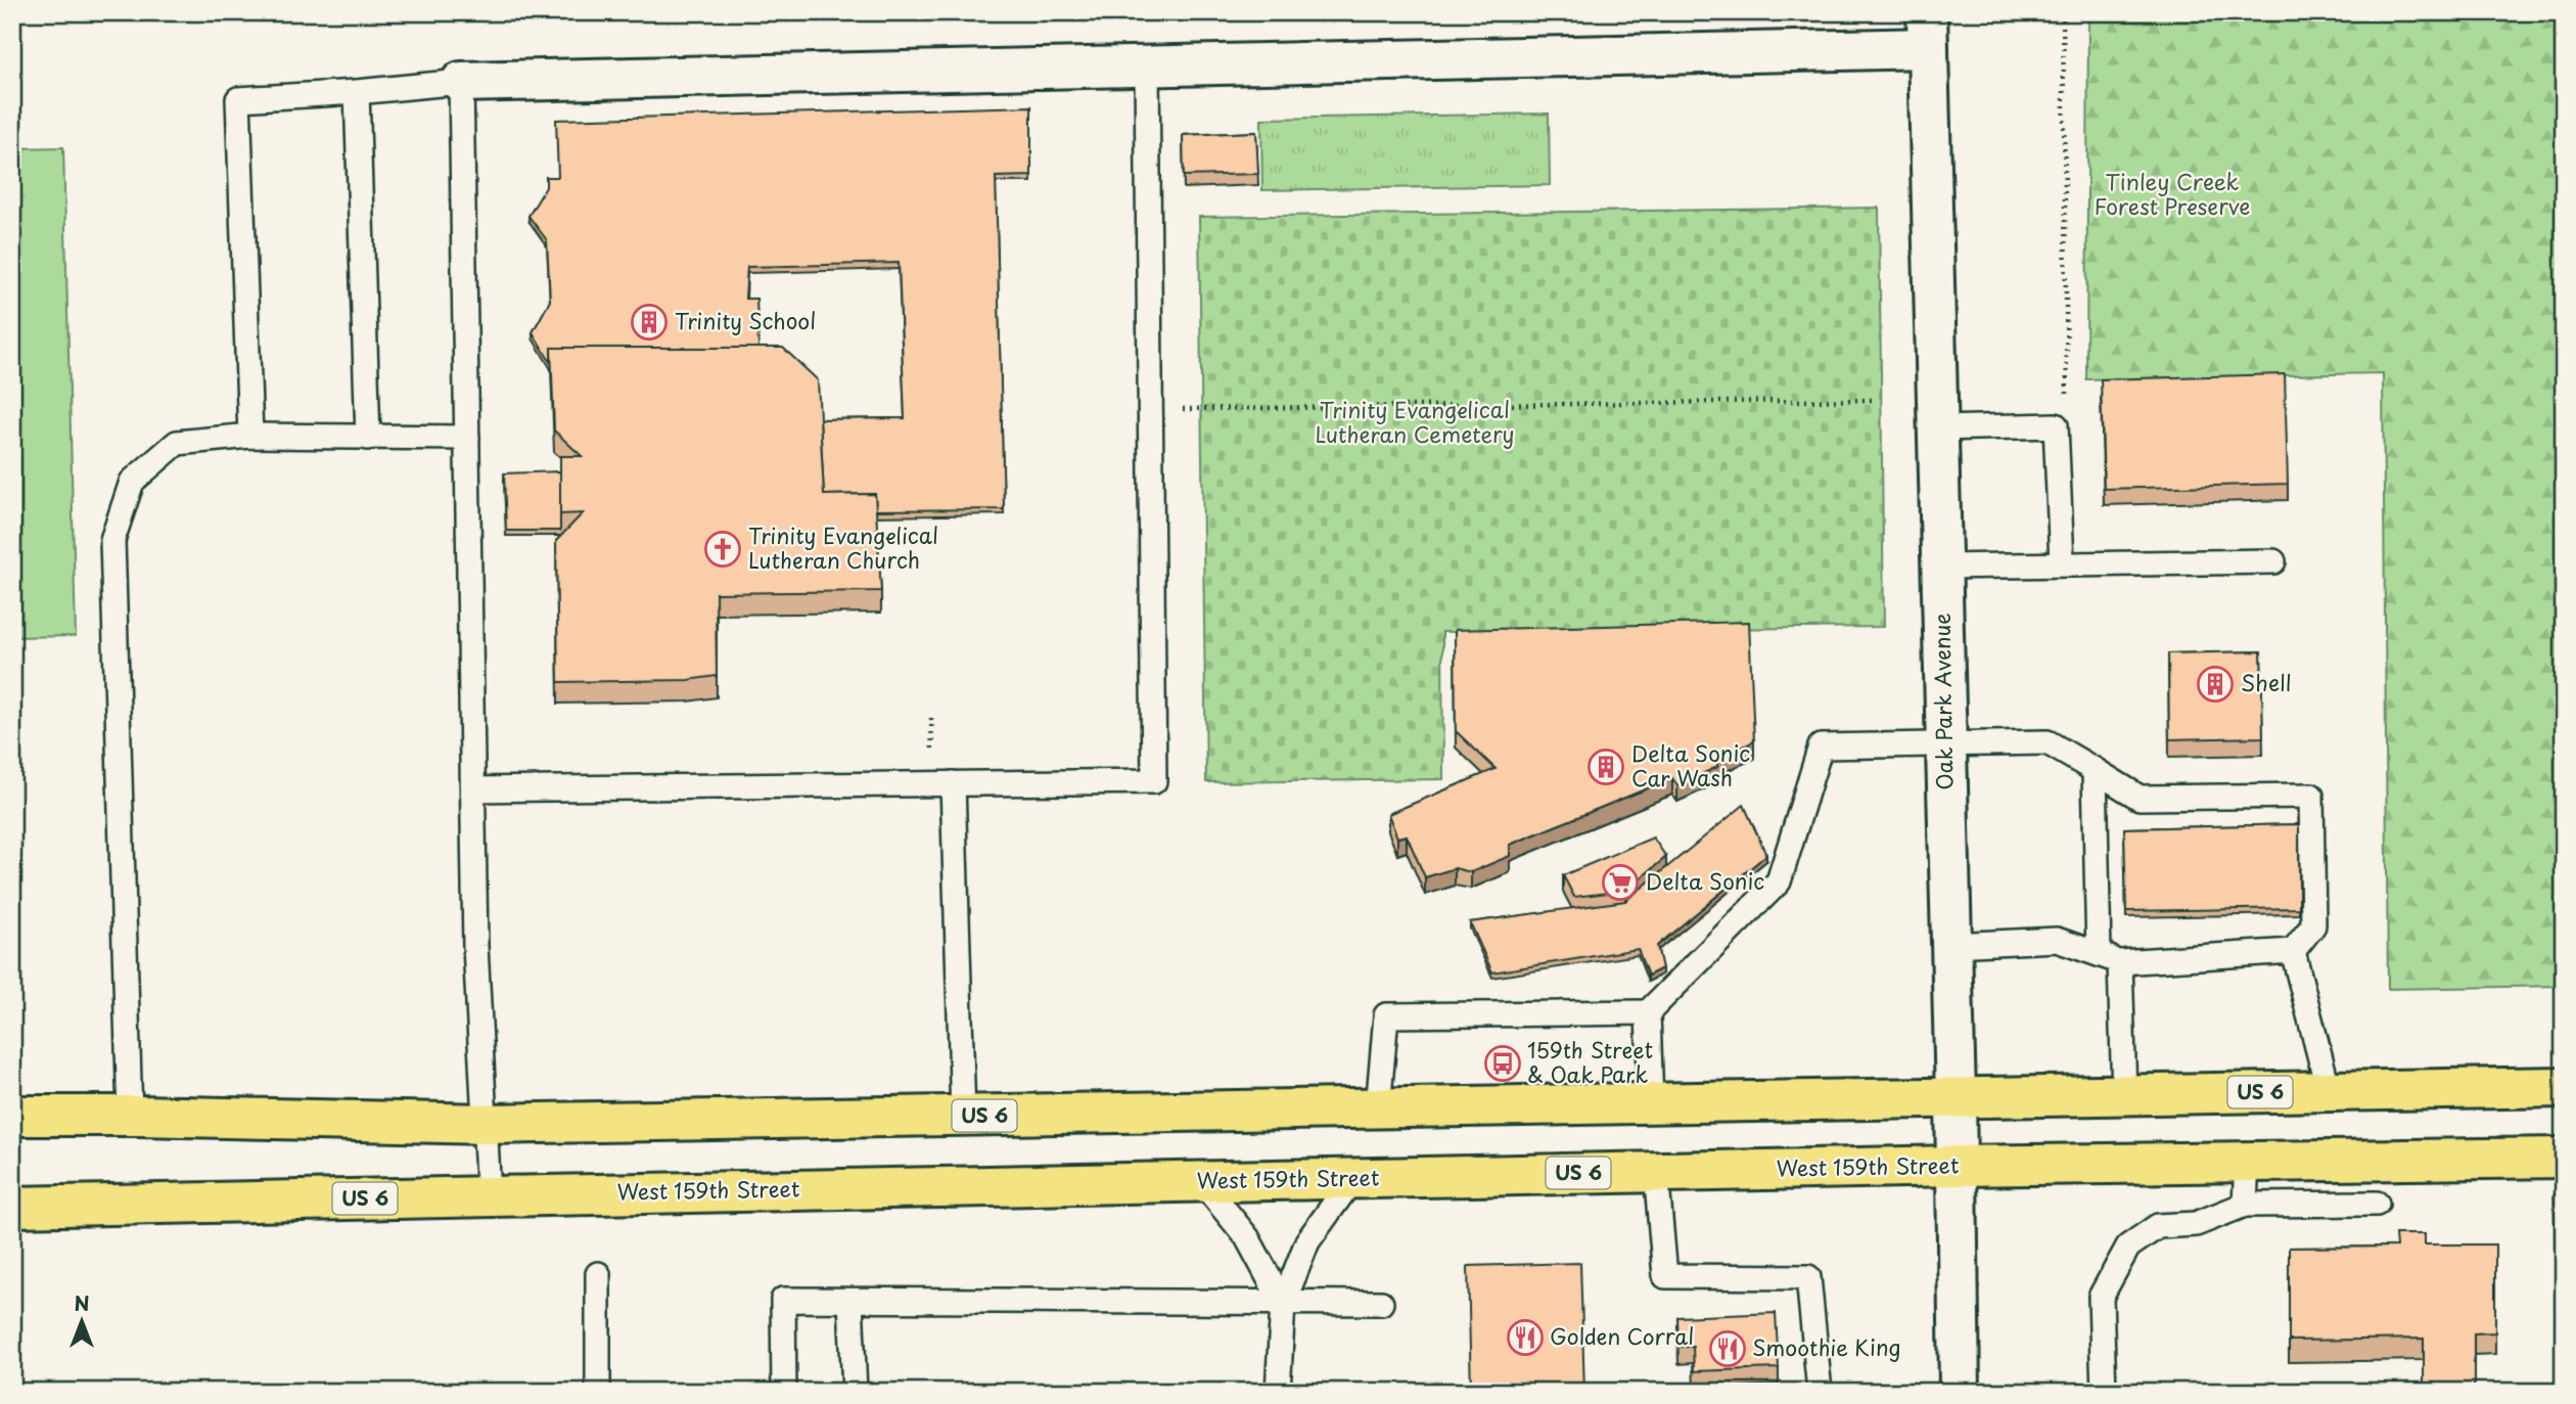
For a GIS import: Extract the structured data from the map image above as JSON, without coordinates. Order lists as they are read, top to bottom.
{
  "streets": {
    "main road": ["US 6", "West 159th Street"],
    "street": ["Oak Park Avenue"]
  },
  "crossings": [
    ["Oak Park Avenue", "US 6"],
    ["Oak Park Avenue", "West 159th Street"]
  ],
  "parks": ["Tinley Creek Forest Preserve", "Trinity Evangelical Lutheran Cemetery"],
  "places": {
    "building": ["Trinity School", "Shell", "Delta Sonic Car Wash"],
    "church": ["Trinity Evangelical Lutheran Church"],
    "supermarket": ["Delta Sonic"],
    "bus stop": ["159th Street & Oak Park"],
    "restaurant": ["Golden Corral", "Smoothie King"]
  },
  "north": "top"
}
